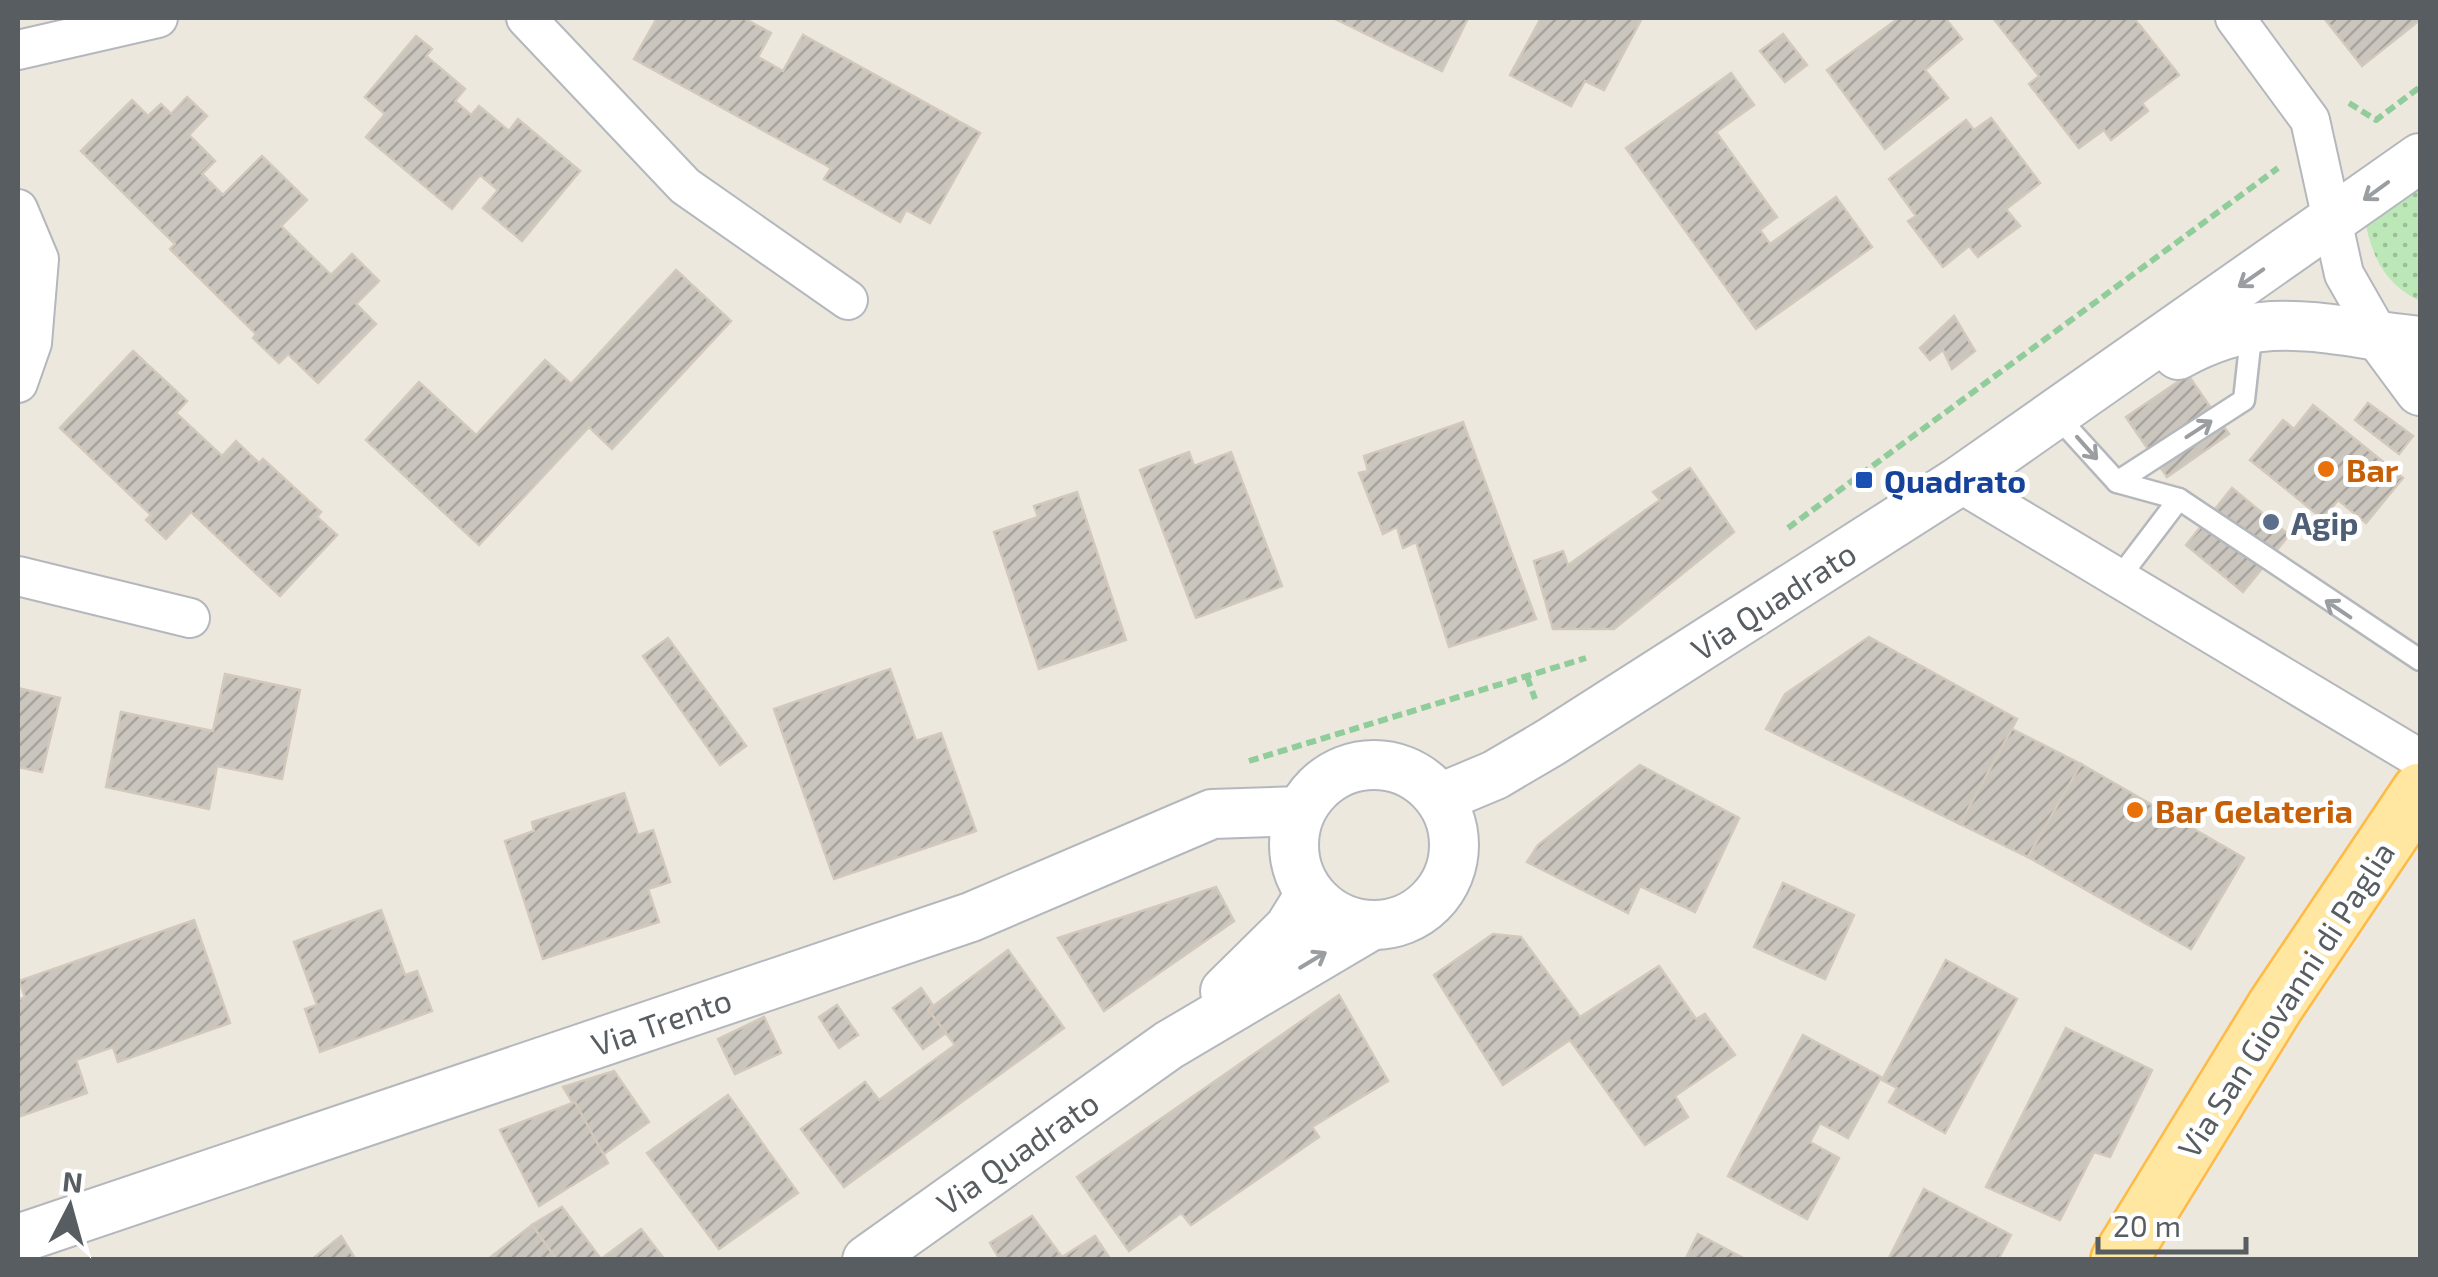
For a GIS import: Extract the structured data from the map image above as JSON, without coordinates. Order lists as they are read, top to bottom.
{
  "streets": {
    "main road": ["Via San Giovanni di Paglia"],
    "street": ["Via Quadrato", "Via Trento"]
  },
  "crossings": [
    ["Via Quadrato", "Via Trento"]
  ],
  "places": {
    "other": ["Bar", "Agip", "Bar Gelateria"],
    "transit": ["Quadrato"]
  },
  "scale_bar": "20 m",
  "north": "top"
}
